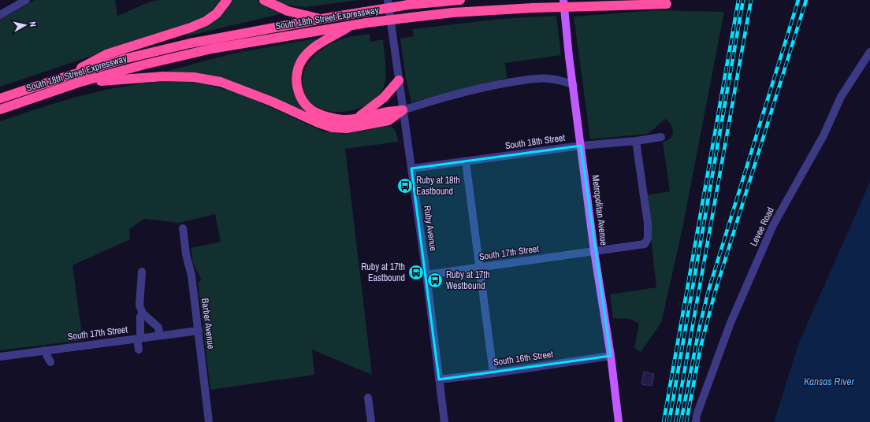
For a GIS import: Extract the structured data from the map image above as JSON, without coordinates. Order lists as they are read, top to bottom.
{
  "streets": {
    "highway": ["South 18th Street Expressway"],
    "main road": ["Metropolitan Avenue"],
    "street": [
      "South 18th Street",
      "Levee Road",
      "Ruby Avenue",
      "South 17th Street",
      "Barber Avenue",
      "South 16th Street"
    ]
  },
  "crossings": [
    ["South 18th Street", "Metropolitan Avenue"],
    ["South 18th Street", "Ruby Avenue"],
    ["South 18th Street", "South 17th Street"],
    ["Metropolitan Avenue", "South 17th Street"],
    ["Metropolitan Avenue", "South 16th Street"],
    ["Ruby Avenue", "South 17th Street"],
    ["Ruby Avenue", "South 16th Street"],
    ["South 17th Street", "Barber Avenue"]
  ],
  "water": ["Kansas River"],
  "places": {
    "bus stop": ["Ruby at 18th Eastbound", "Ruby at 17th Eastbound", "Ruby at 17th Westbound"]
  },
  "north": "right"
}
